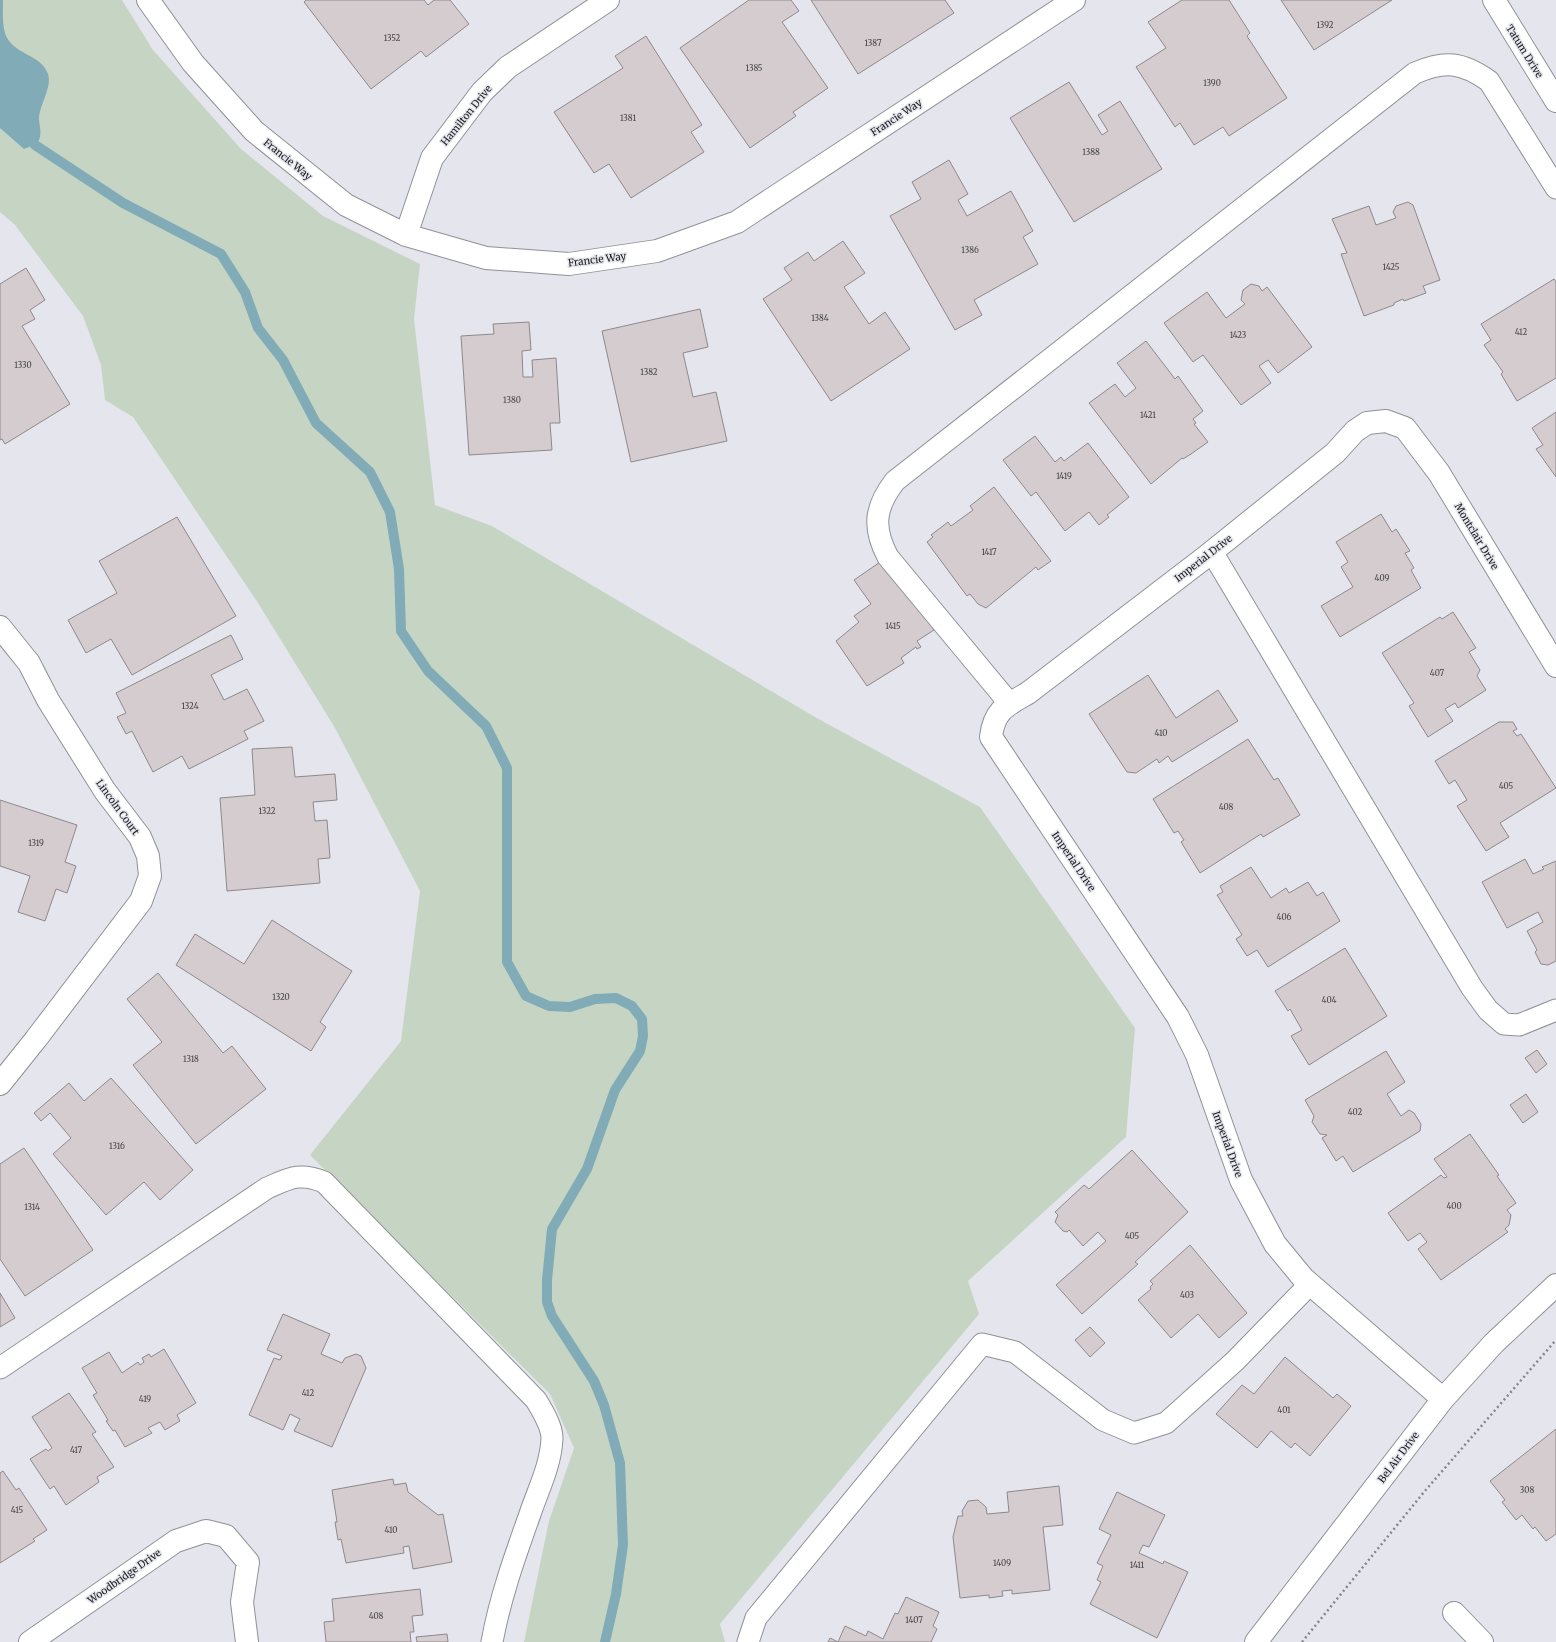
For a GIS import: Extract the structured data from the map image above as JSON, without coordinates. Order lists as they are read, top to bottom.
{
  "streets": {
    "street": [
      "Tatum Drive",
      "Hamilton Drive",
      "Francie Way",
      "Montclair Drive",
      "Imperial Drive",
      "Lincoln Court",
      "Bel Air Drive",
      "Woodbridge Drive"
    ]
  },
  "crossings": [
    ["Hamilton Drive", "Francie Way"],
    ["Montclair Drive", "Imperial Drive"],
    ["Imperial Drive", "Bel Air Drive"]
  ],
  "house_numbers": [
    "1392",
    "1352",
    "1387",
    "1385",
    "1390",
    "1381",
    "1388",
    "1386",
    "1425",
    "1384",
    "412",
    "1423",
    "1330",
    "1382",
    "1380",
    "1421",
    "1419",
    "1417",
    "409",
    "1415",
    "407",
    "1324",
    "410",
    "405",
    "408",
    "1322",
    "1319",
    "406",
    "1320",
    "404",
    "1318",
    "402",
    "1316",
    "400",
    "1314",
    "405",
    "403",
    "412",
    "419",
    "401",
    "417",
    "308",
    "415",
    "410",
    "1409",
    "1411",
    "408",
    "1407"
  ]
}
